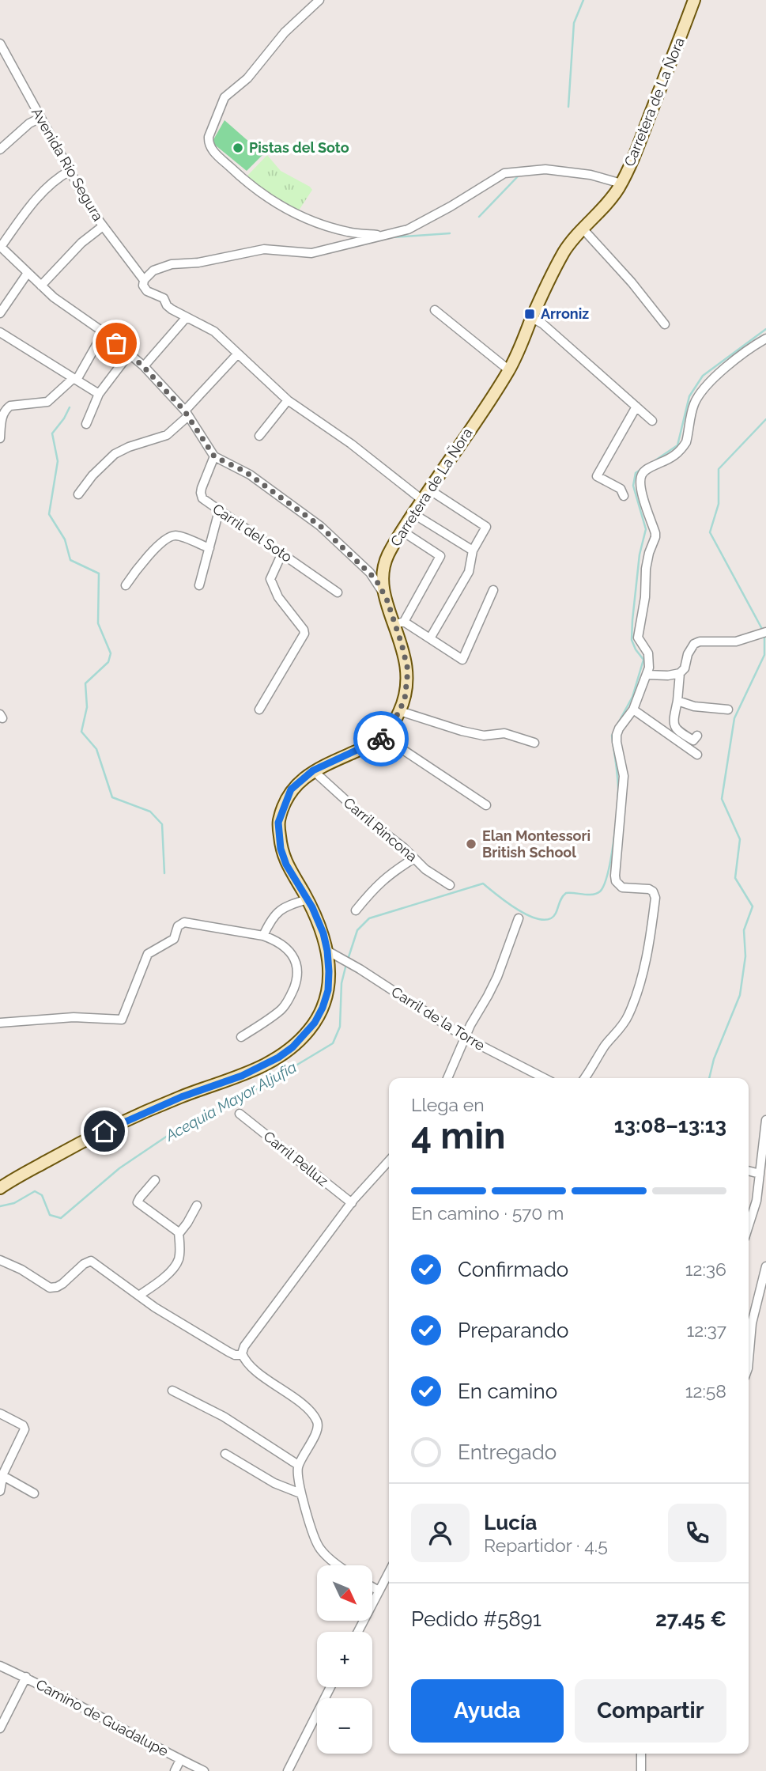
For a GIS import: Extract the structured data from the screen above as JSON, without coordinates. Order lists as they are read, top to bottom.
{
  "streets": {
    "main road": ["Carretera de La Ñora"],
    "street": [
      "Avenida Río Segura",
      "Carril del Soto",
      "Carril Rincona",
      "Carril de la Torre",
      "Carril Pelluz",
      "Camino de Guadalupe"
    ]
  },
  "water": ["Acequia Mayor Aljufía"],
  "places": {
    "other": ["Pistas del Soto", "Elan Montessori British School"],
    "transit": ["Arroniz"]
  },
  "north": "bottom right",
  "page": {
    "heading": ["4 min", "Llega en", "13:08–13:13"],
    "panel": [
      "Lucía",
      "Repartidor · 4.5",
      "Pedido #5891",
      "27.45 €"
    ],
    "bar": "En camino · 570 m",
    "list": [
      ["Confirmado", "12:36"],
      ["Preparando", "12:37"],
      ["En camino", "12:58"],
      "Entregado"
    ],
    "map_buttons": ["+", "−"],
    "buttons": ["Ayuda", "Compartir"]
  }
}
